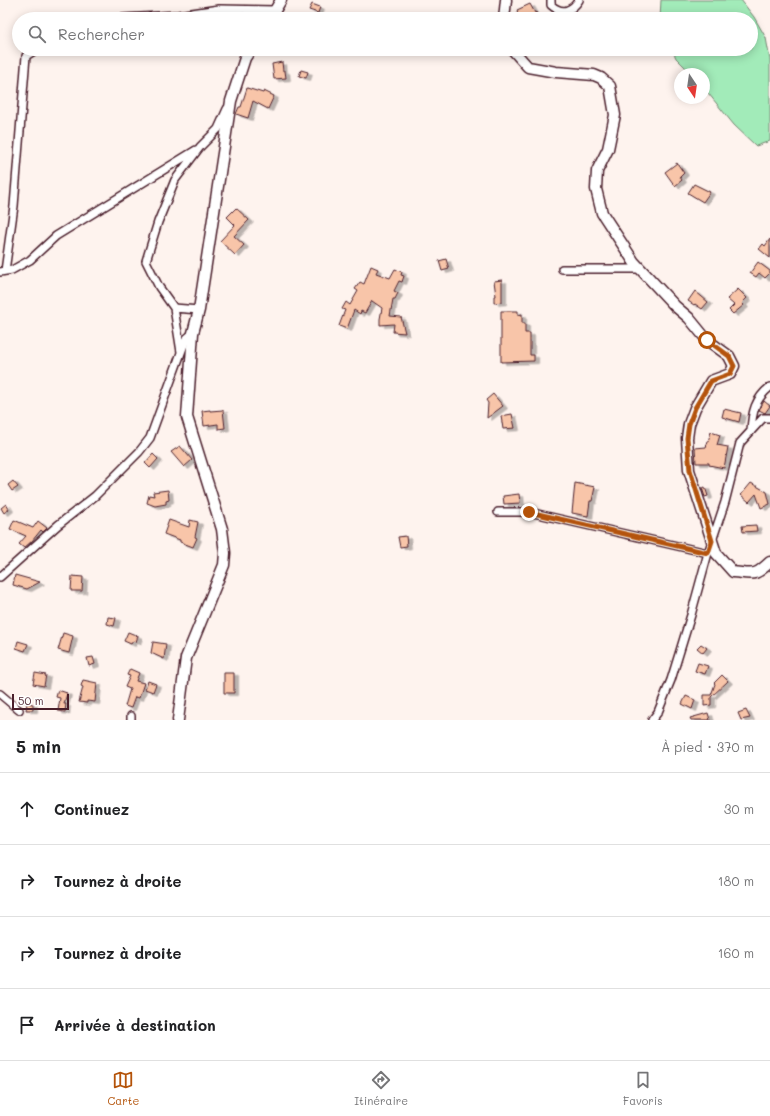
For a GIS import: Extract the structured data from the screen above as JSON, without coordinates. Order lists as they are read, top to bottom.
{
  "scale_bar": "50 m",
  "north": "bottom",
  "page": {
    "search": "Rechercher",
    "scale": "50 m",
    "heading": ["5 min", "À pied · 370 m"],
    "list": [
      ["Continuez", "30 m"],
      ["Tournez à droite", "180 m"],
      ["Tournez à droite", "160 m"],
      "Arrivée à destination"
    ],
    "nav": ["Carte", "Itinéraire", "Favoris"]
  }
}
